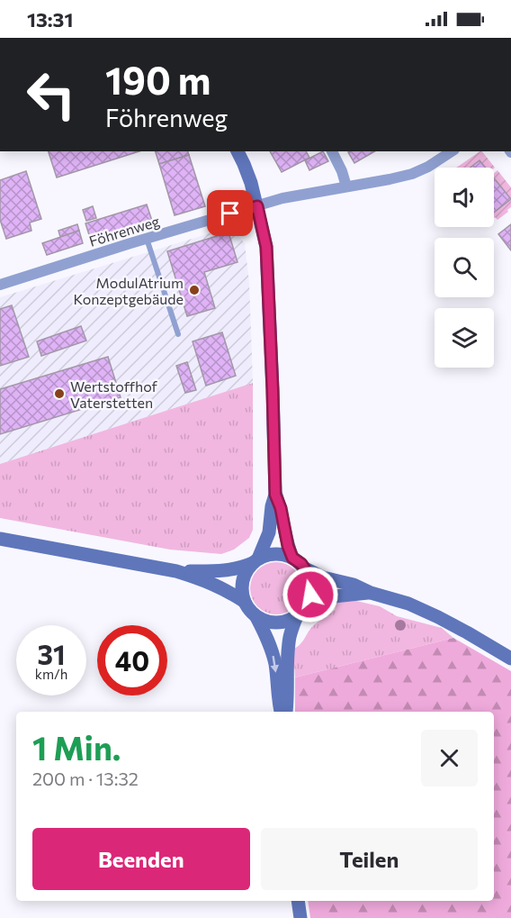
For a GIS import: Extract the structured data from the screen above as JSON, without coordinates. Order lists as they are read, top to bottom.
{
  "streets": {
    "street": ["Föhrenweg"]
  },
  "places": ["ModulAtrium Konzeptgebäude", "Wertstoffhof Vaterstetten"],
  "page": {
    "status": "13:31",
    "turn": ["190 m", "Föhrenweg"],
    "speed": "31 km/h",
    "limit": "40",
    "heading": ["1 Min.", "200 m · 13:32"],
    "buttons": ["Beenden", "Teilen"]
  }
}
